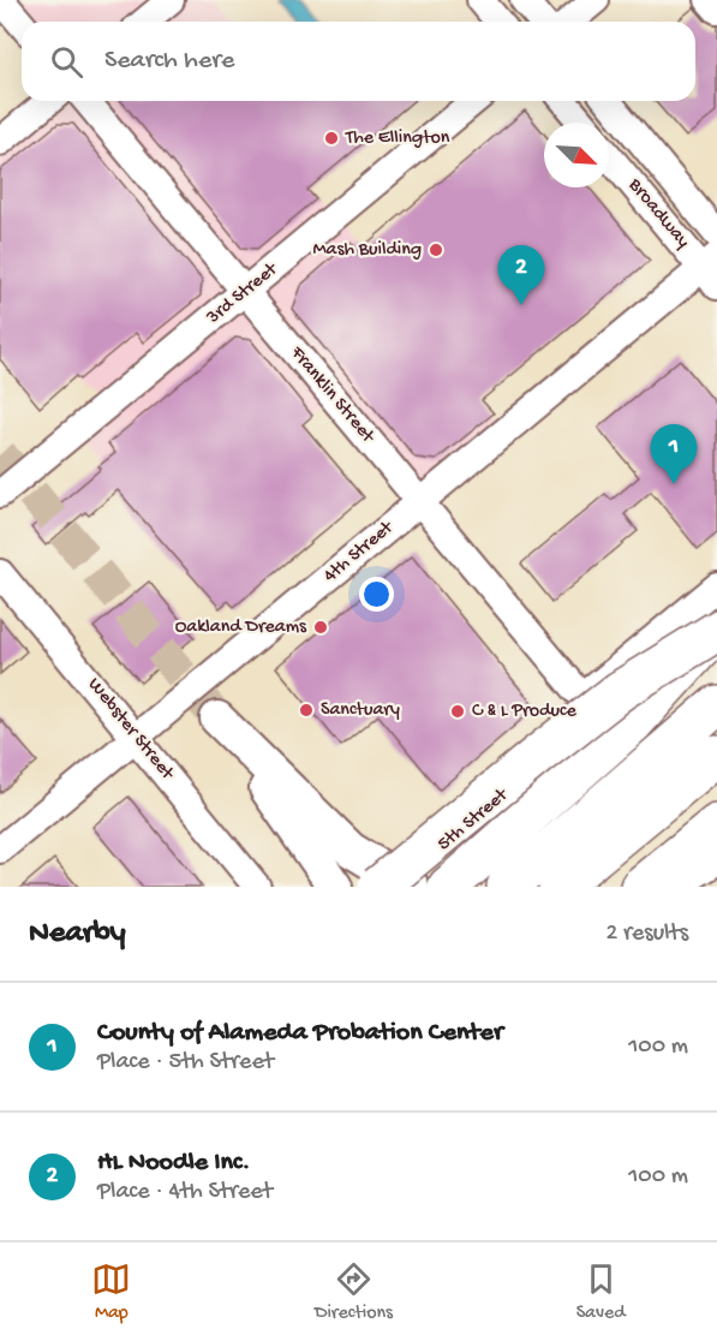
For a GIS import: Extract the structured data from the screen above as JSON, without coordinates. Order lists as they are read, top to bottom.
{
  "streets": {
    "street": [
      "Broadway",
      "3rd Street",
      "Franklin Street",
      "4th Street",
      "Webster Street",
      "5th Street"
    ]
  },
  "crossings": [
    ["Broadway", "4th Street"],
    ["3rd Street", "Franklin Street"],
    ["Franklin Street", "4th Street"],
    ["Franklin Street", "5th Street"],
    ["4th Street", "Webster Street"]
  ],
  "places": [
    "The Ellington",
    "Mash Building",
    "Oakland Dreams",
    "Sanctuary",
    "C & L Produce"
  ],
  "north": "bottom right",
  "page": {
    "search": "Search here",
    "pins": ["2", "1"],
    "heading": ["Nearby", "2 results"],
    "list": [
      {
        "mark": "1",
        "name": "County of Alameda Probation Center",
        "note": "Place · 5th Street",
        "value": "100 m"
      },
      {
        "mark": "2",
        "name": "HL Noodle Inc.",
        "note": "Place · 4th Street",
        "value": "100 m"
      }
    ],
    "nav": ["Map", "Directions", "Saved"]
  }
}
